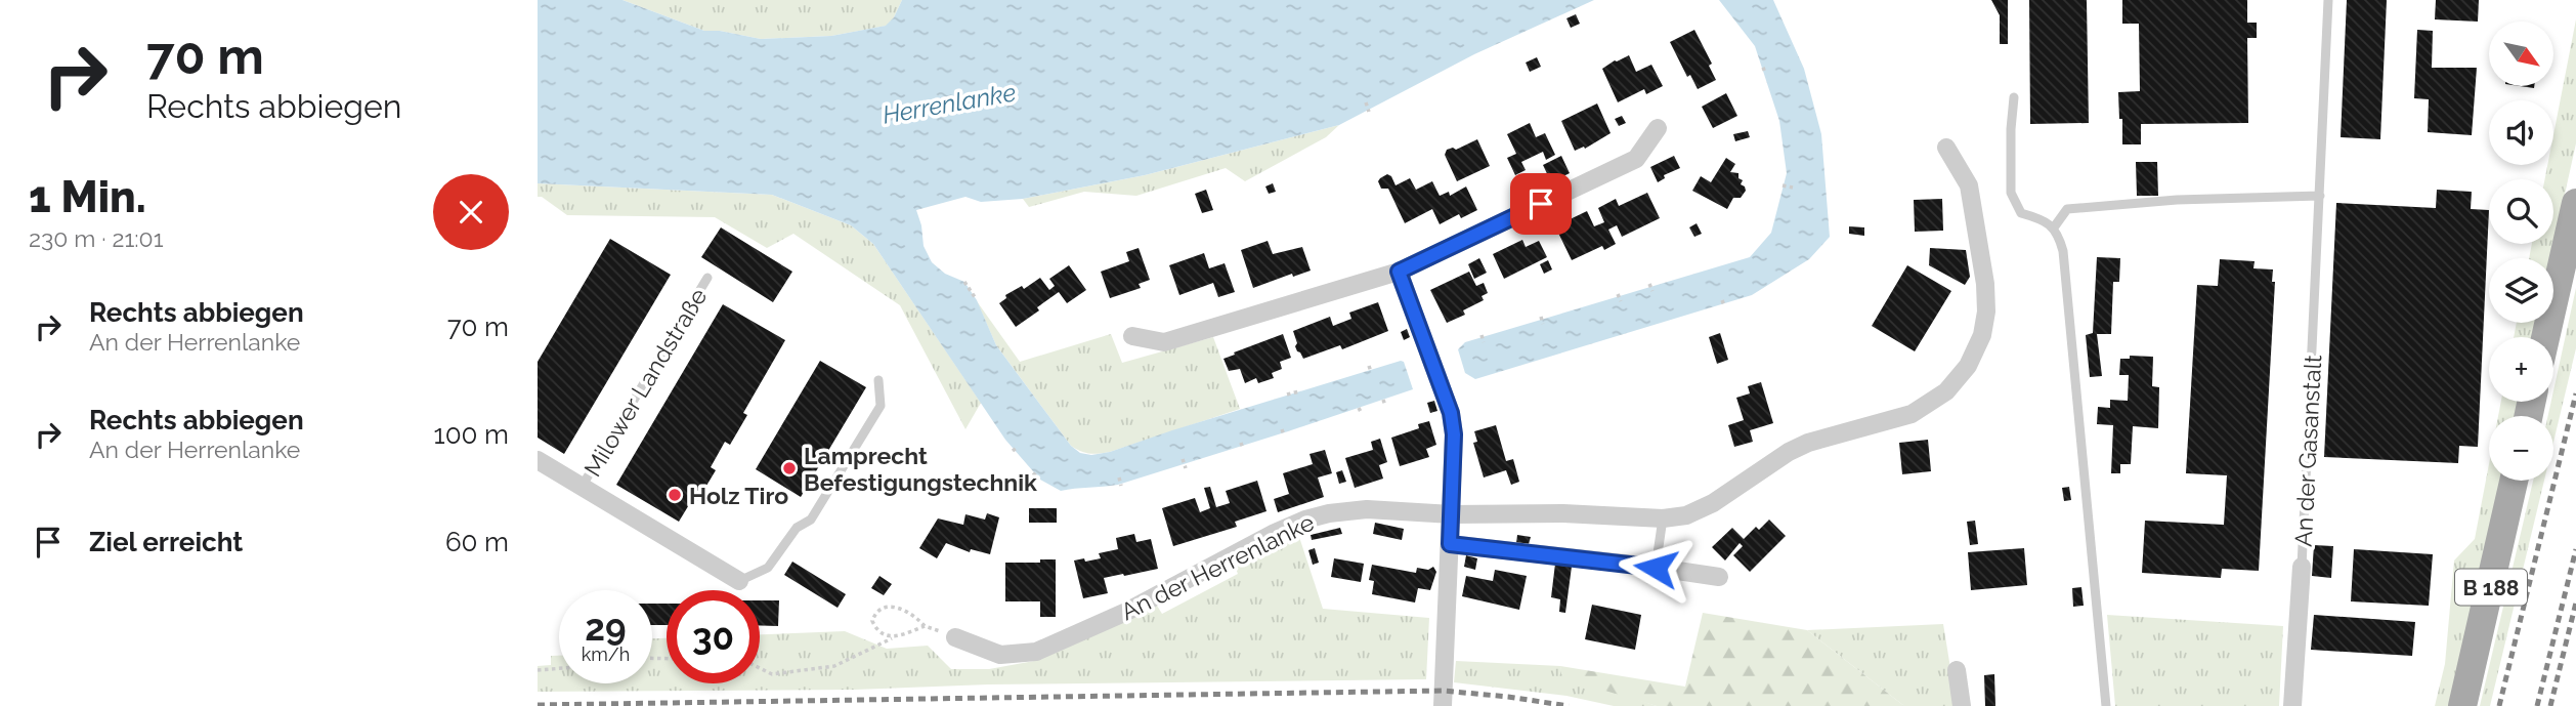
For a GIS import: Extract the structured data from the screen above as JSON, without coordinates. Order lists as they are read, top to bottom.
{
  "streets": {
    "main road": ["B 188"],
    "street": ["Milower Landstraße", "An der Gasanstalt", "An der Herrenlanke"]
  },
  "water": ["Herrenlanke"],
  "places": ["Lamprecht Befestigungstechnik", "Holz Tiro"],
  "north": "bottom right",
  "page": {
    "turn": ["70 m", "Rechts abbiegen"],
    "map_buttons": ["+", "−"],
    "heading": ["1 Min.", "230 m · 21:01"],
    "list": [
      {
        "name": "Rechts abbiegen",
        "note": "An der Herrenlanke",
        "value": "70 m"
      },
      {
        "name": "Rechts abbiegen",
        "note": "An der Herrenlanke",
        "value": "100 m"
      },
      {
        "name": "Ziel erreicht",
        "value": "60 m"
      }
    ],
    "speed": "29 km/h",
    "limit": "30"
  }
}
